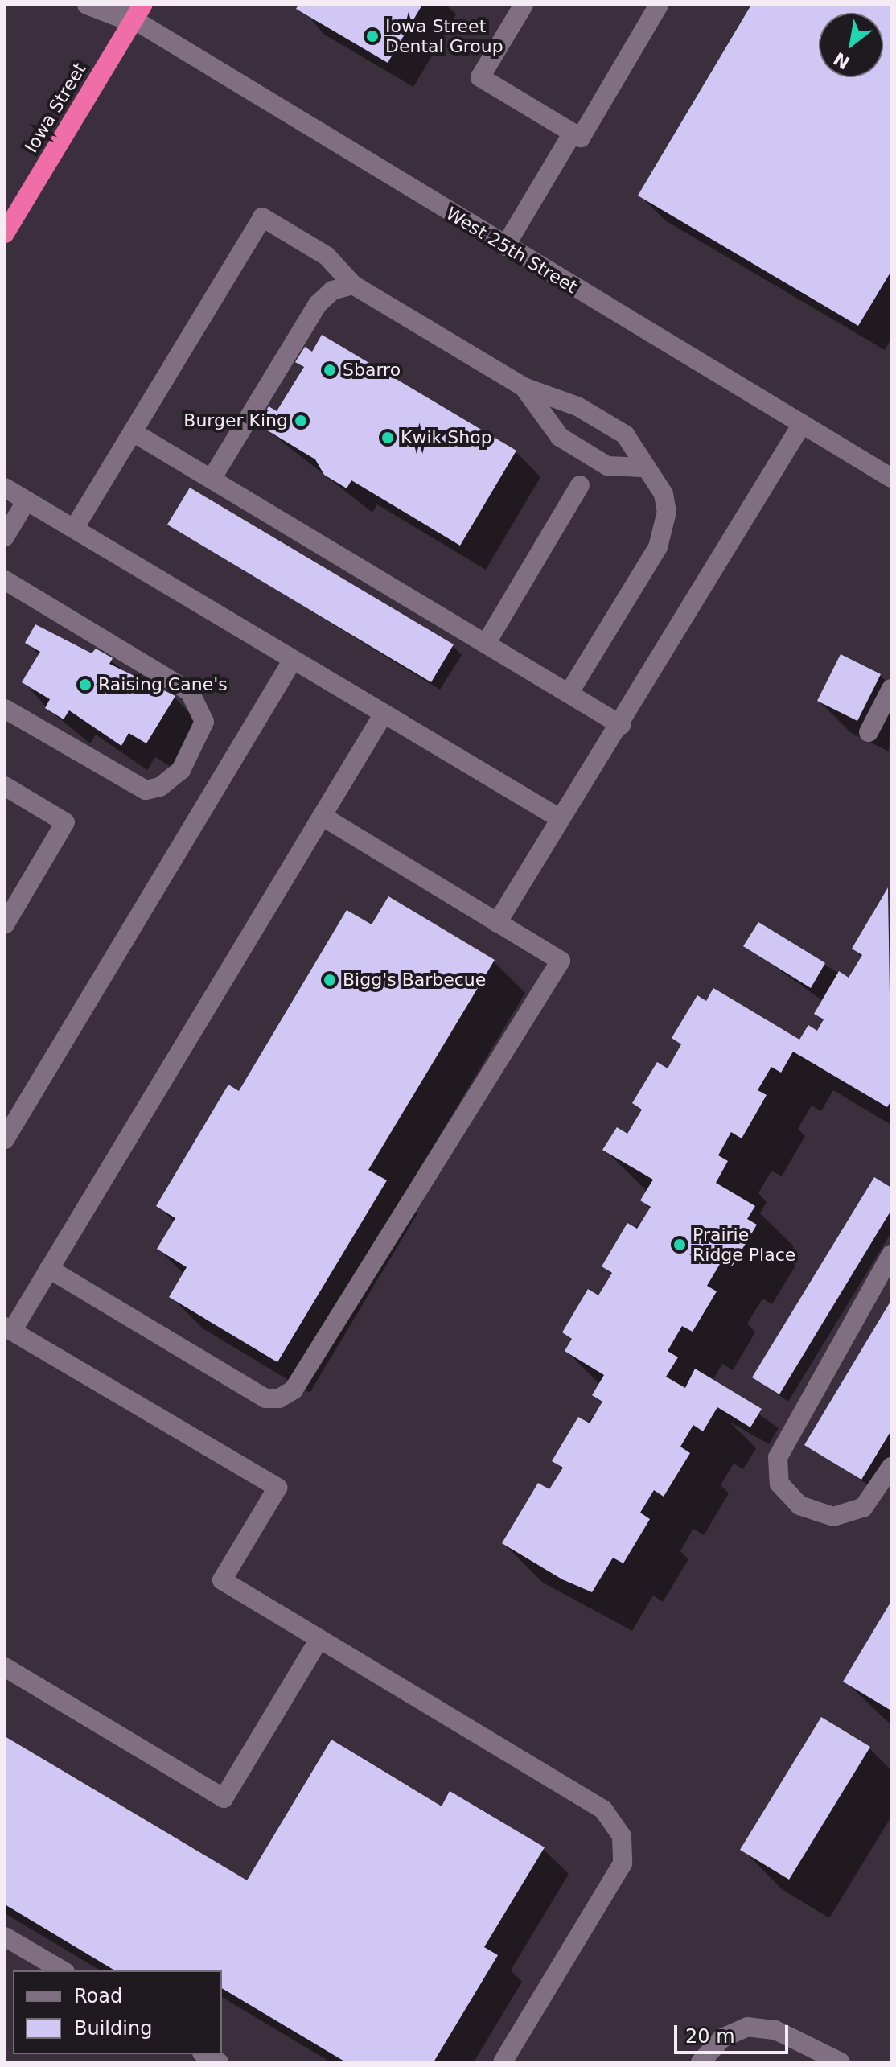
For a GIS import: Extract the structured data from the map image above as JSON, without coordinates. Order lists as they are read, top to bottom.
{
  "streets": {
    "highway": ["Iowa Street"],
    "street": ["West 25th Street"]
  },
  "crossings": [
    ["Iowa Street", "West 25th Street"]
  ],
  "places": [
    "Iowa Street Dental Group",
    "Sbarro",
    "Burger King",
    "Kwik Shop",
    "Raising Cane's",
    "Bigg's Barbecue",
    "Prairie Ridge Place"
  ],
  "legend": ["Road", "Building"],
  "scale_bar": "20 m",
  "north": "bottom left"
}
